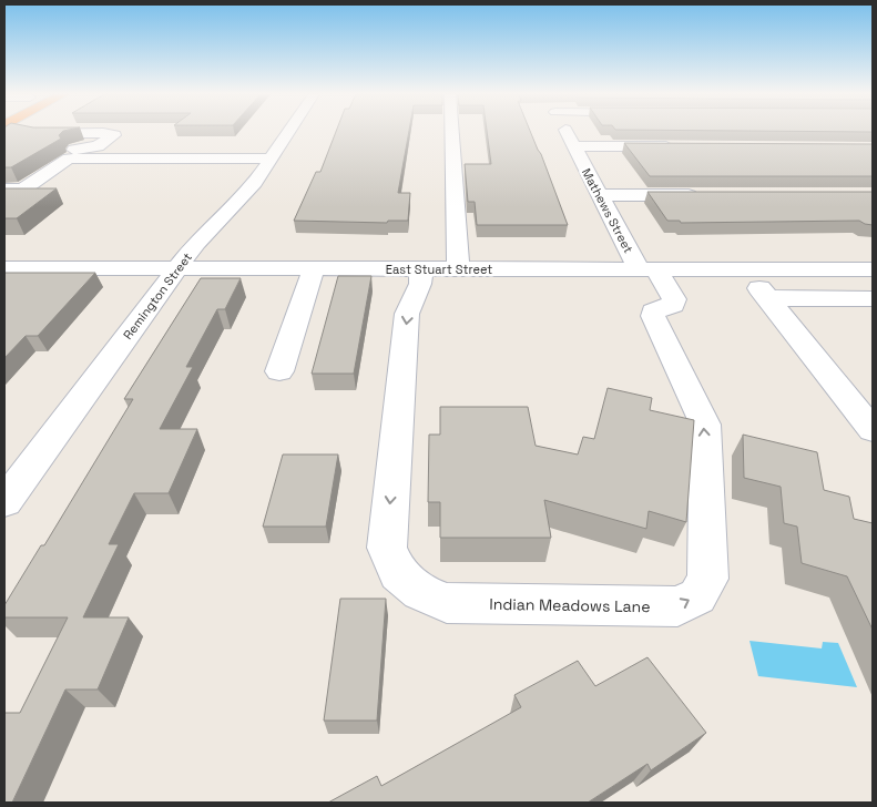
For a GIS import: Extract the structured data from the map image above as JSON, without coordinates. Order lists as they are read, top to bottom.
{
  "streets": {
    "street": [
      "Mathews Street",
      "East Stuart Street",
      "Remington Street",
      "Indian Meadows Lane"
    ]
  },
  "crossings": [
    ["Mathews Street", "East Stuart Street"],
    ["Mathews Street", "Indian Meadows Lane"],
    ["East Stuart Street", "Remington Street"],
    ["East Stuart Street", "Indian Meadows Lane"]
  ]
}
